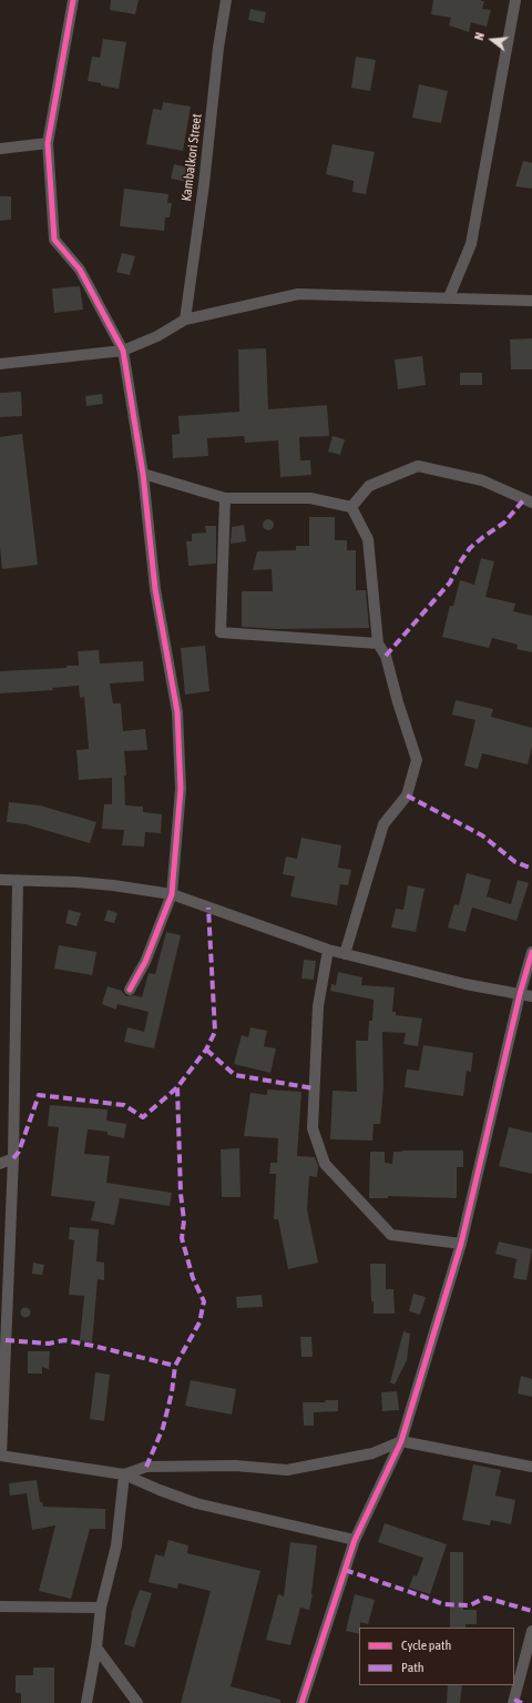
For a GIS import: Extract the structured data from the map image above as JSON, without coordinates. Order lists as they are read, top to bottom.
{
  "streets": {
    "street": ["Kambalkori Street"]
  },
  "legend": ["Cycle path", "Path"],
  "north": "left"
}
